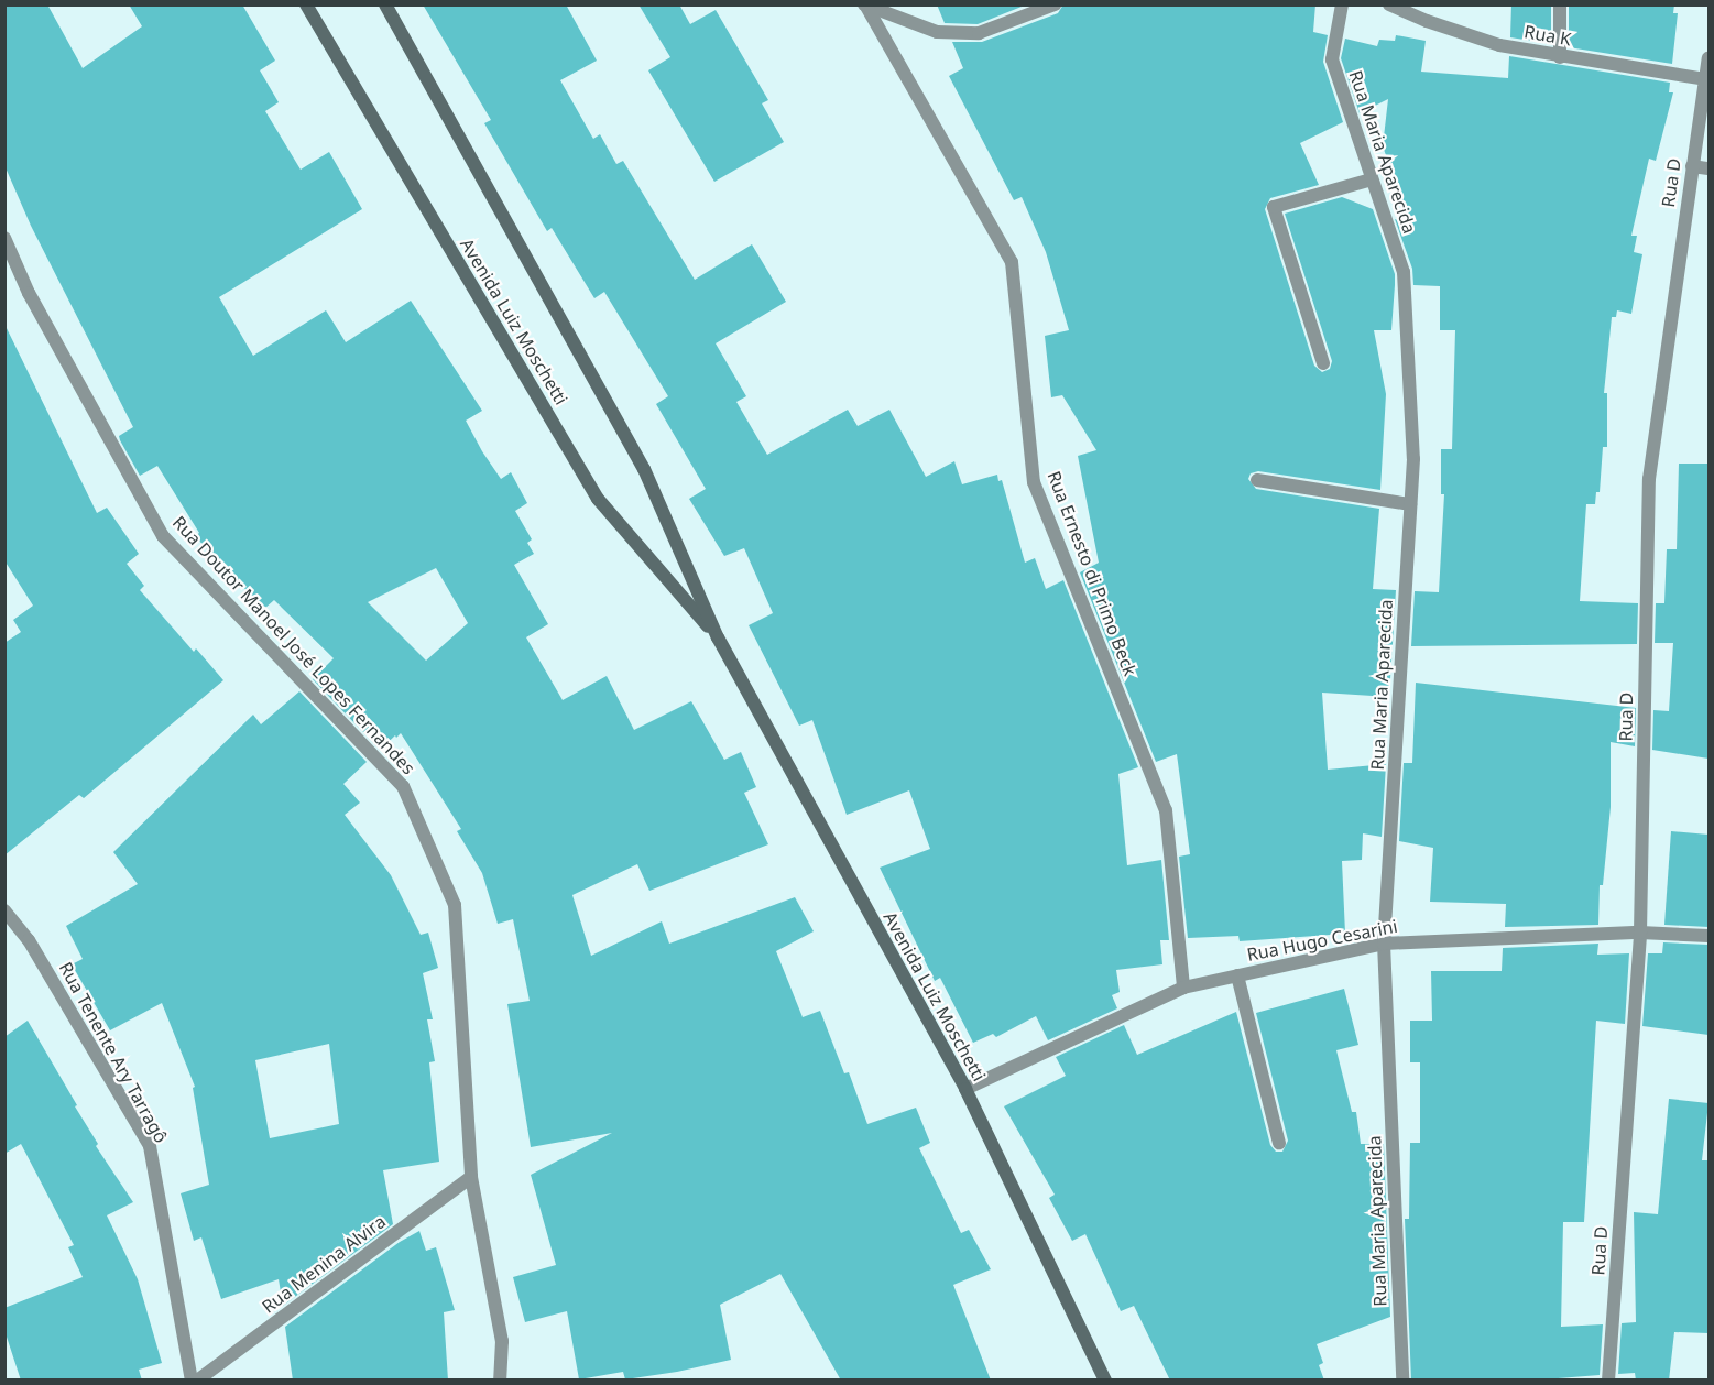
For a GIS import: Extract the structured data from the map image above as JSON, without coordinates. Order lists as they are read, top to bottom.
{
  "streets": {
    "street": [
      "Rua K",
      "Rua Maria Aparecida",
      "Rua D",
      "Avenida Luiz Moschetti",
      "Rua Ernesto di Primo Beck",
      "Rua Doutor Manoel José Lopes Fernandes",
      "Rua Hugo Cesarini",
      "Rua Tenente Ary Tarragô",
      "Rua Menina Alvira"
    ]
  },
  "crossings": [
    ["Rua K", "Rua D"],
    ["Rua Maria Aparecida", "Rua Hugo Cesarini"],
    ["Rua D", "Rua Hugo Cesarini"],
    ["Avenida Luiz Moschetti", "Rua Hugo Cesarini"],
    ["Rua Ernesto di Primo Beck", "Rua Hugo Cesarini"],
    ["Rua Doutor Manoel José Lopes Fernandes", "Rua Menina Alvira"]
  ]
}
